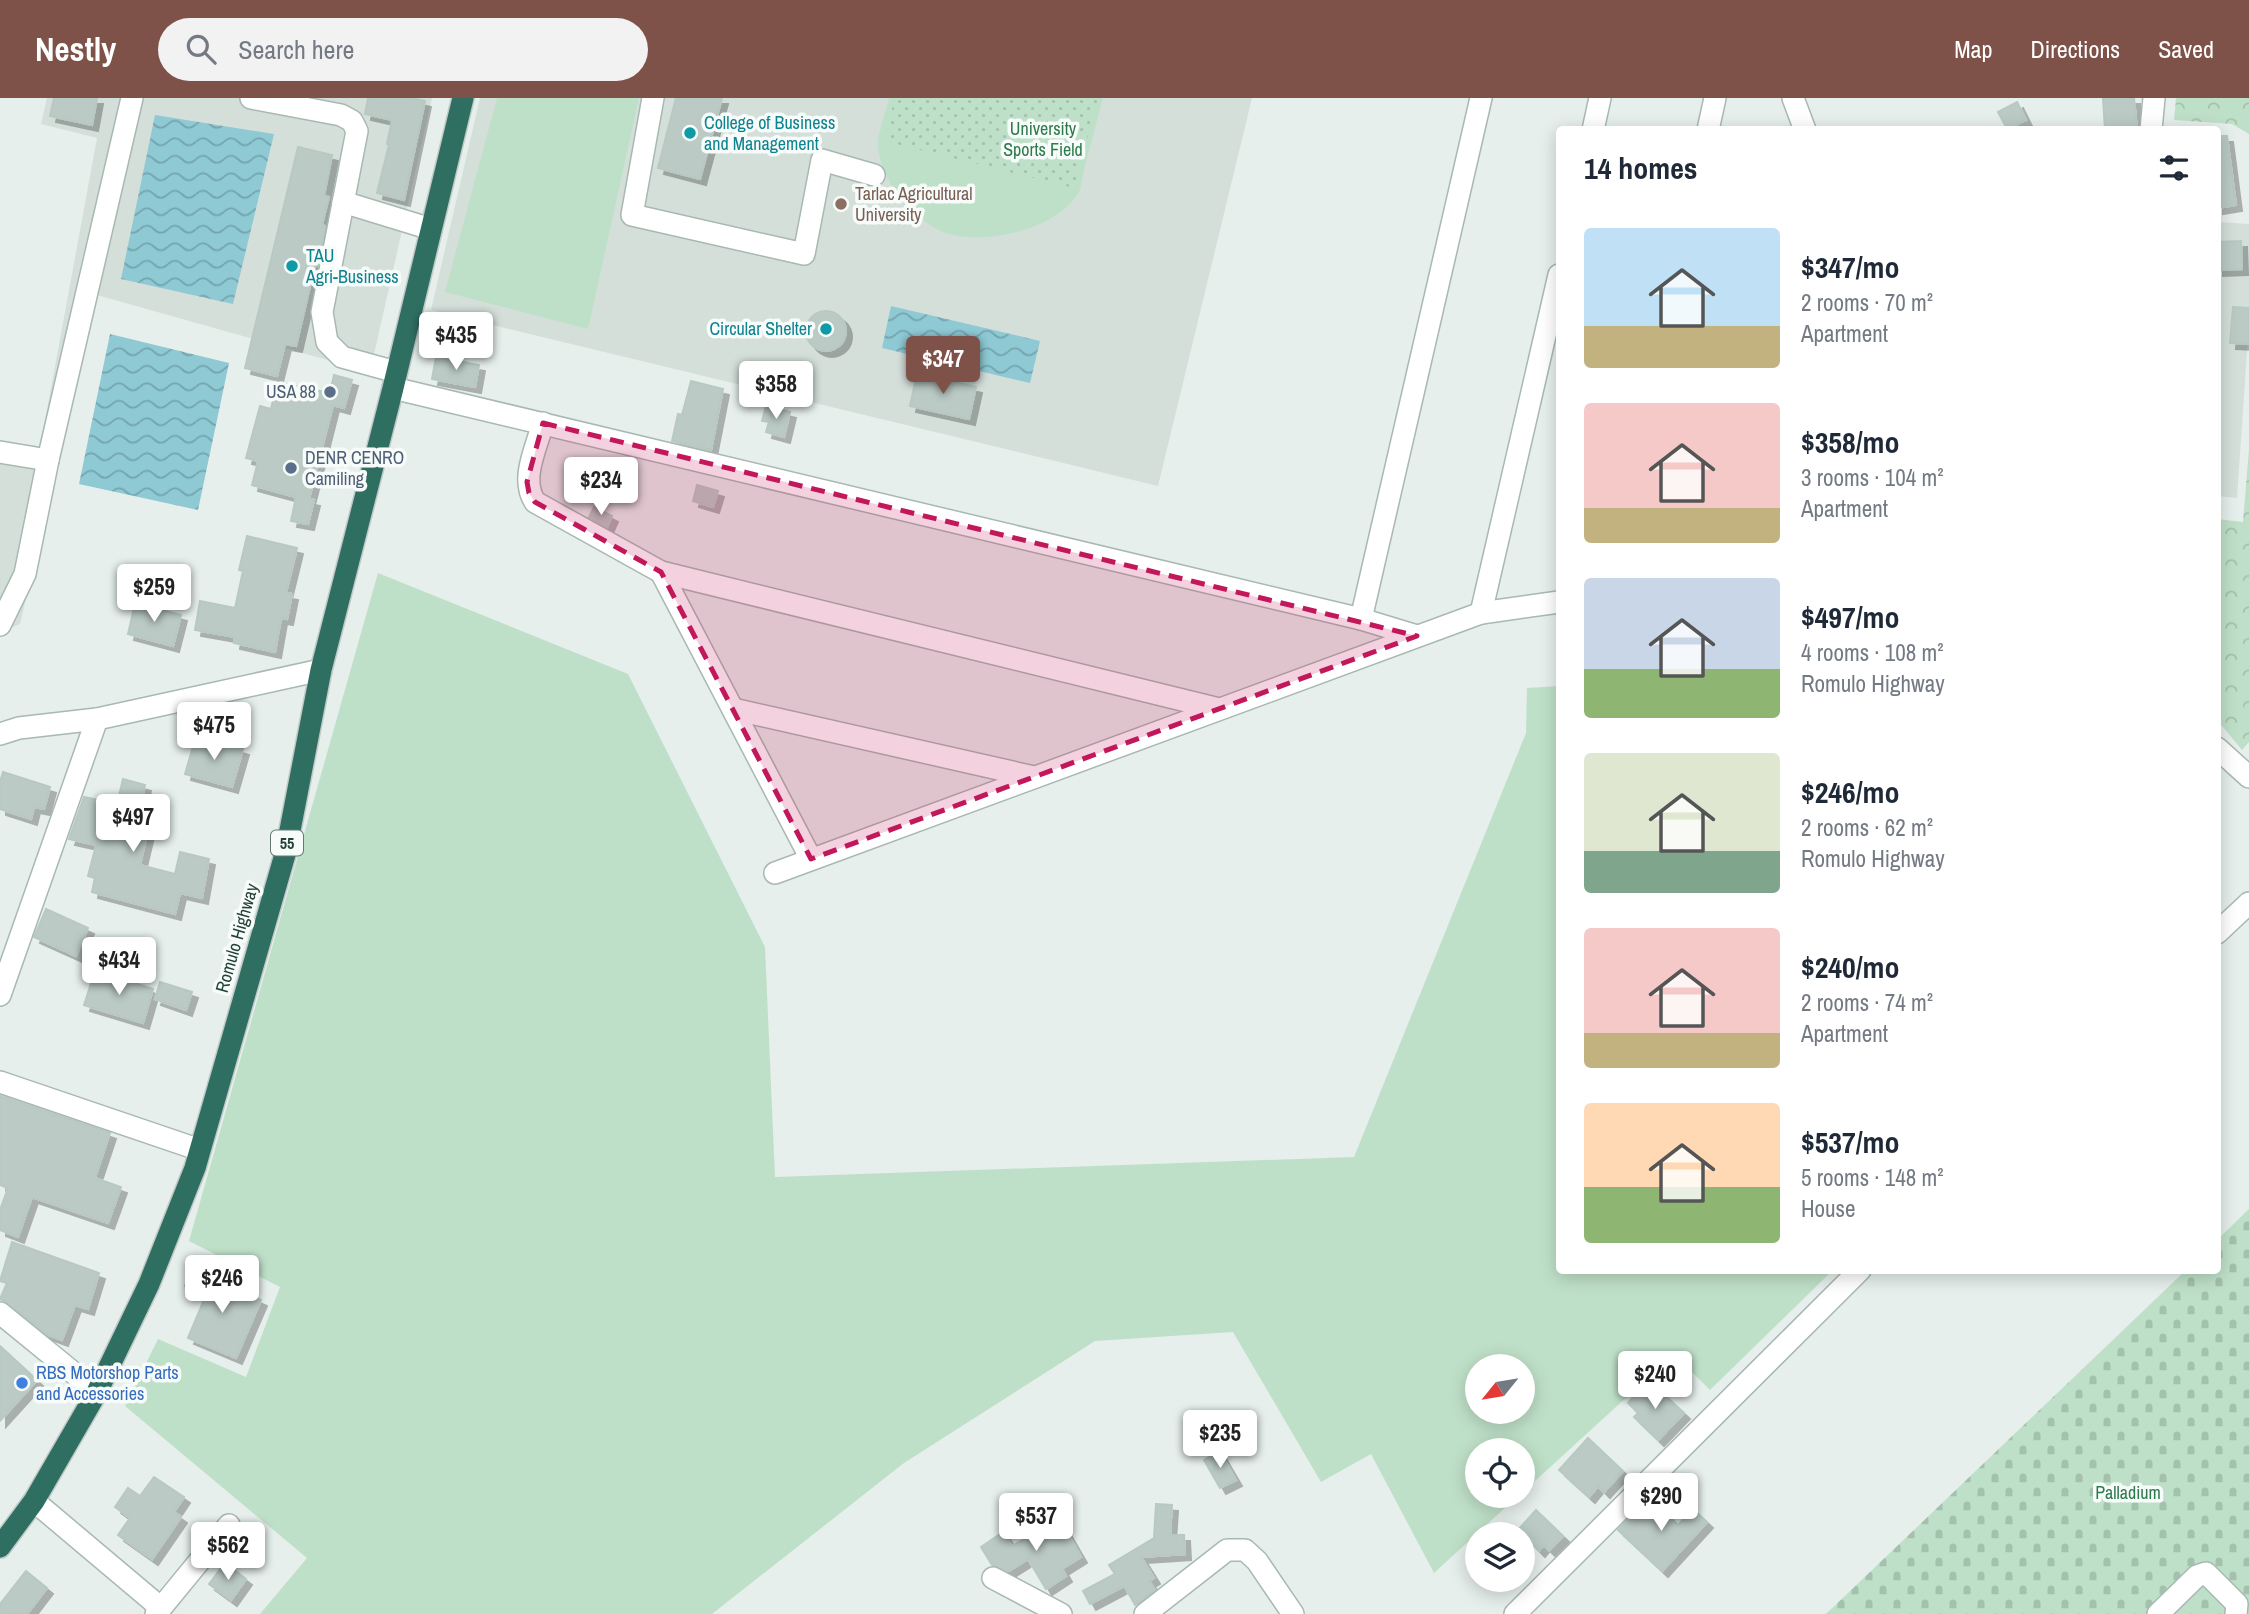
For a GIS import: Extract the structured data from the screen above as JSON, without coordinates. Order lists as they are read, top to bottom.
{
  "streets": {
    "highway": ["55", "Romulo Highway"]
  },
  "parks": ["University Sports Field", "Palladium"],
  "places": [
    "College of Business and Management",
    "Tarlac Agricultural University",
    "TAU Agri-Business",
    "Circular Shelter",
    "USA 88",
    "DENR CENRO Camiling",
    "RBS Motorshop Parts and Accessories"
  ],
  "north": "bottom left",
  "page": {
    "header": "Nestly",
    "search": "Search here",
    "nav": ["Map", "Directions", "Saved"],
    "heading": "14 homes",
    "list": [
      {
        "name": "$347/mo",
        "note": "2 rooms · 70 m² · Apartment"
      },
      {
        "name": "$358/mo",
        "note": "3 rooms · 104 m² · Apartment"
      },
      {
        "name": "$497/mo",
        "note": "4 rooms · 108 m² · Romulo Highway"
      },
      {
        "name": "$246/mo",
        "note": "2 rooms · 62 m² · Romulo Highway"
      },
      {
        "name": "$240/mo",
        "note": "2 rooms · 74 m² · Apartment"
      },
      {
        "name": "$537/mo",
        "note": "5 rooms · 148 m² · House"
      }
    ],
    "price": [
      "$435",
      "$347",
      "$358",
      "$234",
      "$259",
      "$475",
      "$497",
      "$434",
      "$246",
      "$240",
      "$235",
      "$290",
      "$537",
      "$562"
    ]
  }
}
